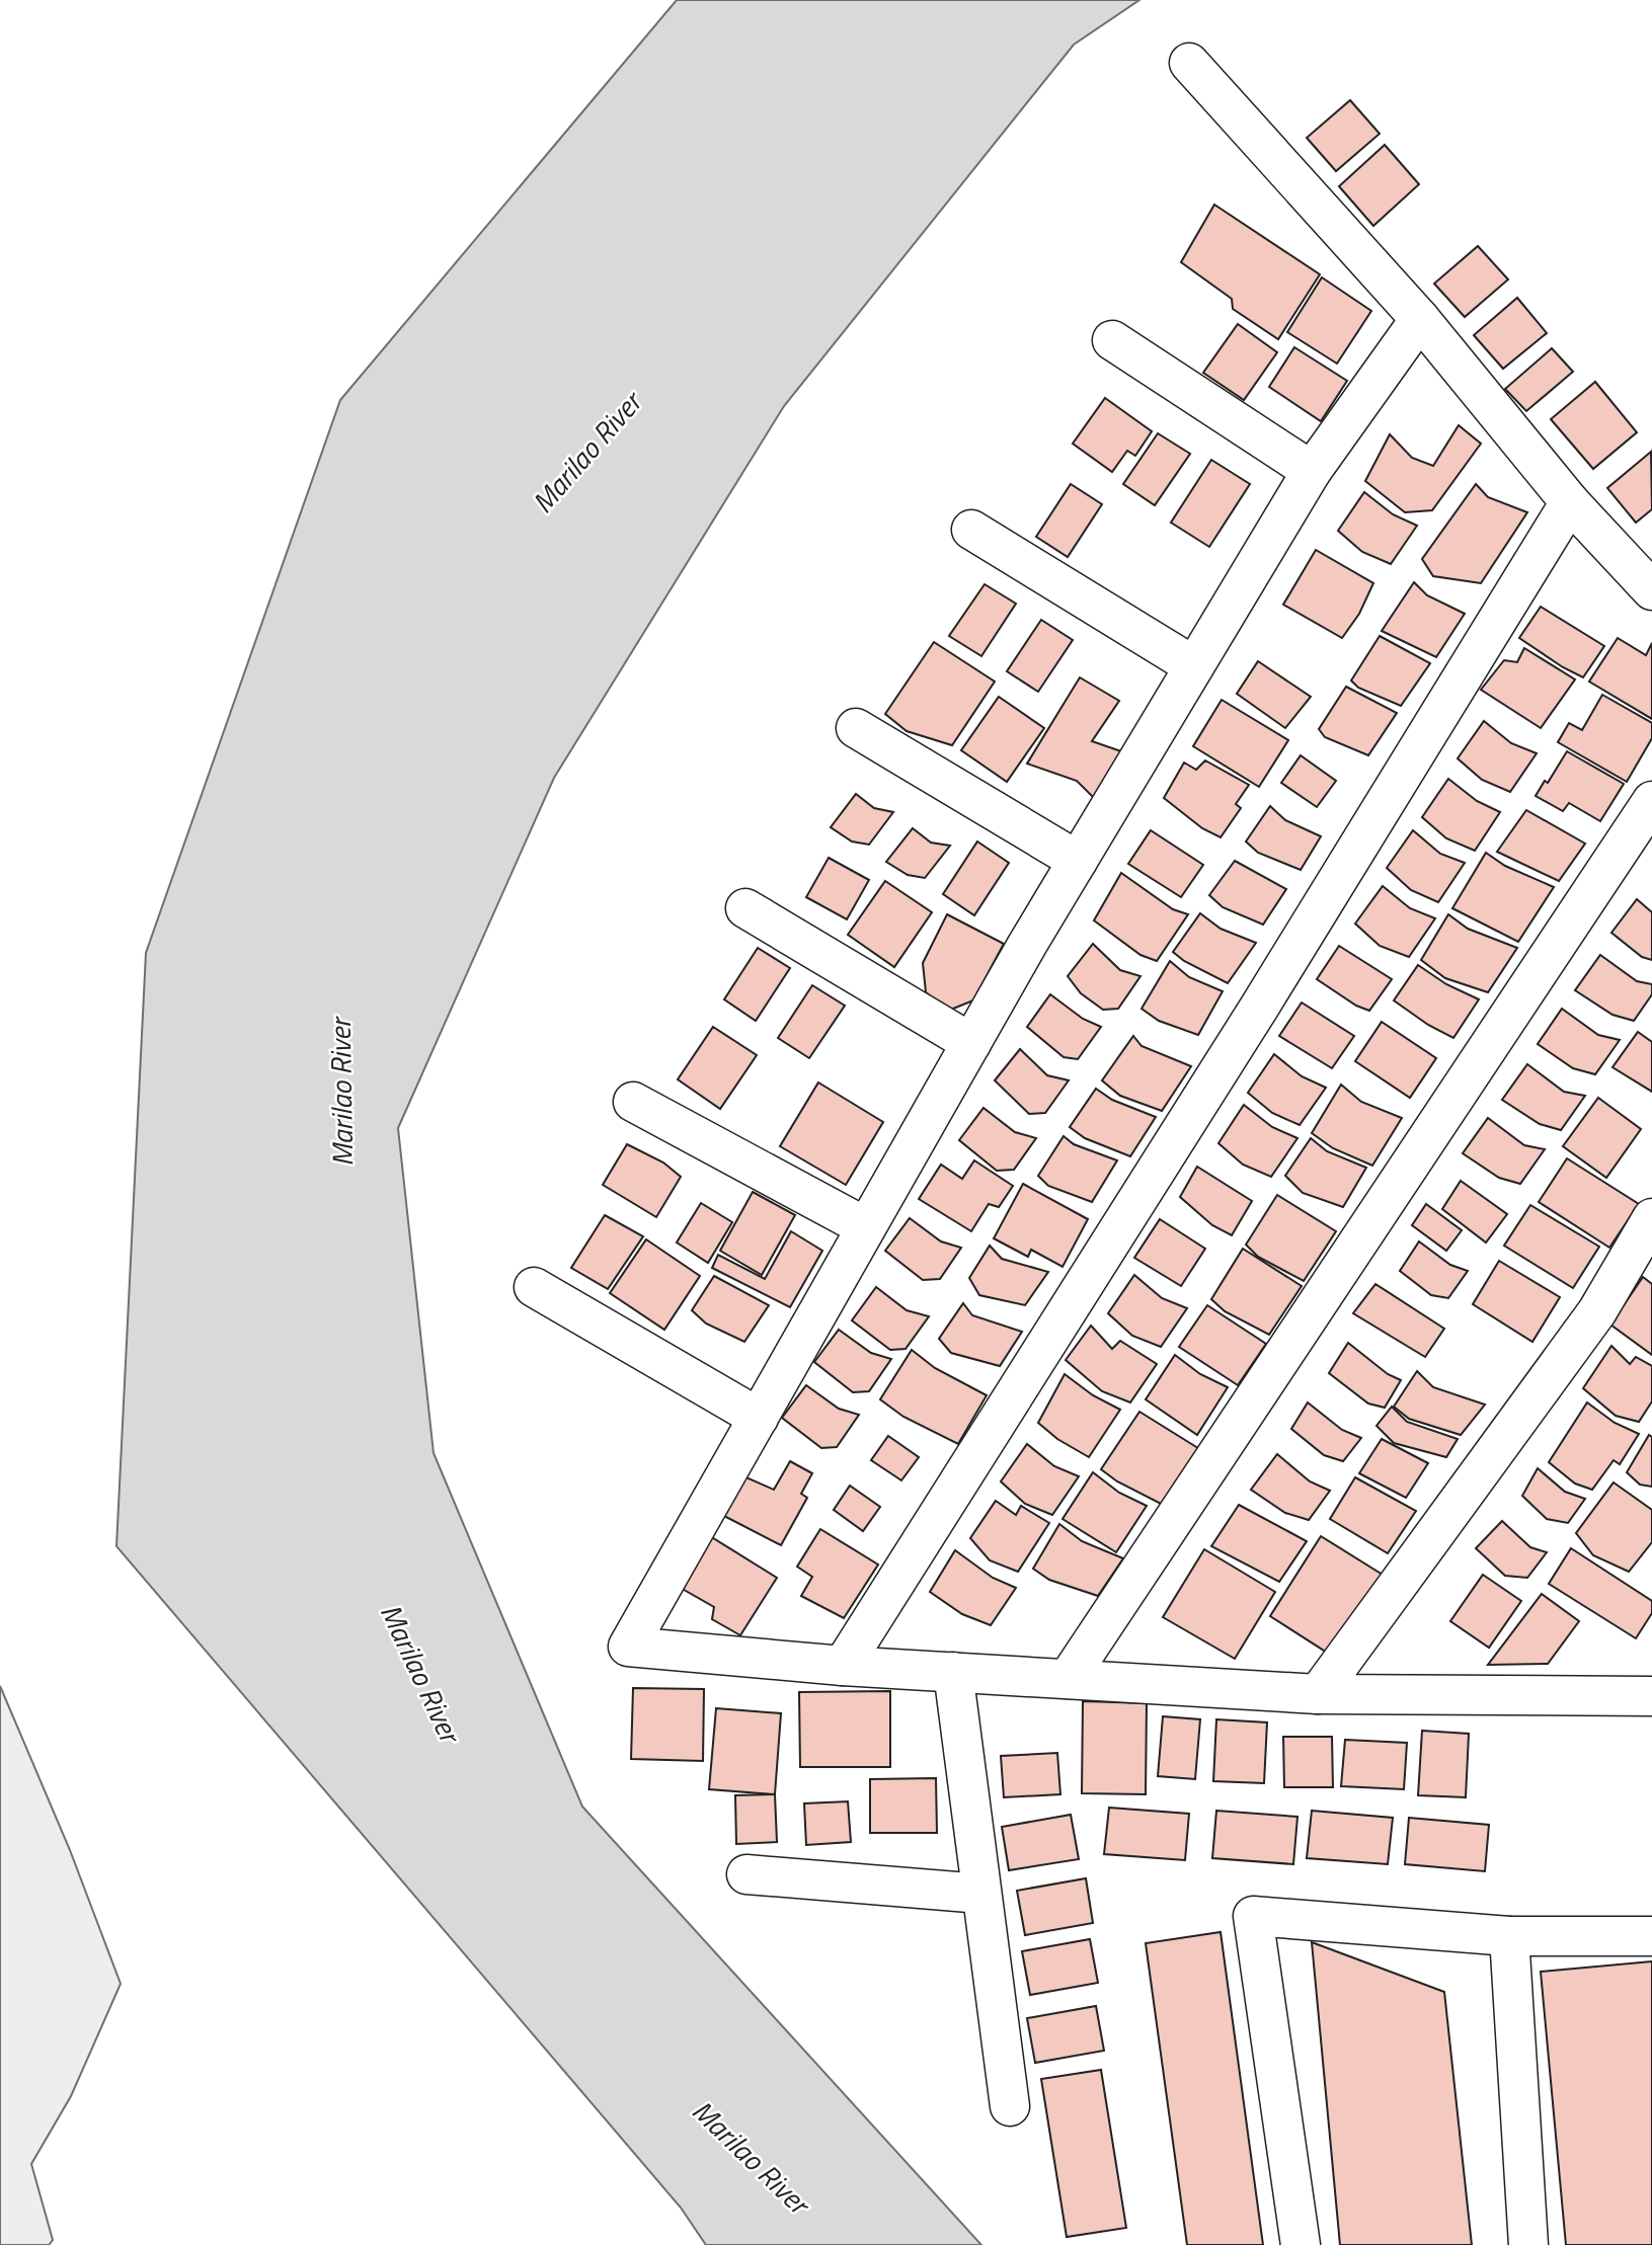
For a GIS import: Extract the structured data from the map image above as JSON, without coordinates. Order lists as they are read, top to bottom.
{
  "water": ["Marilao River"]
}
